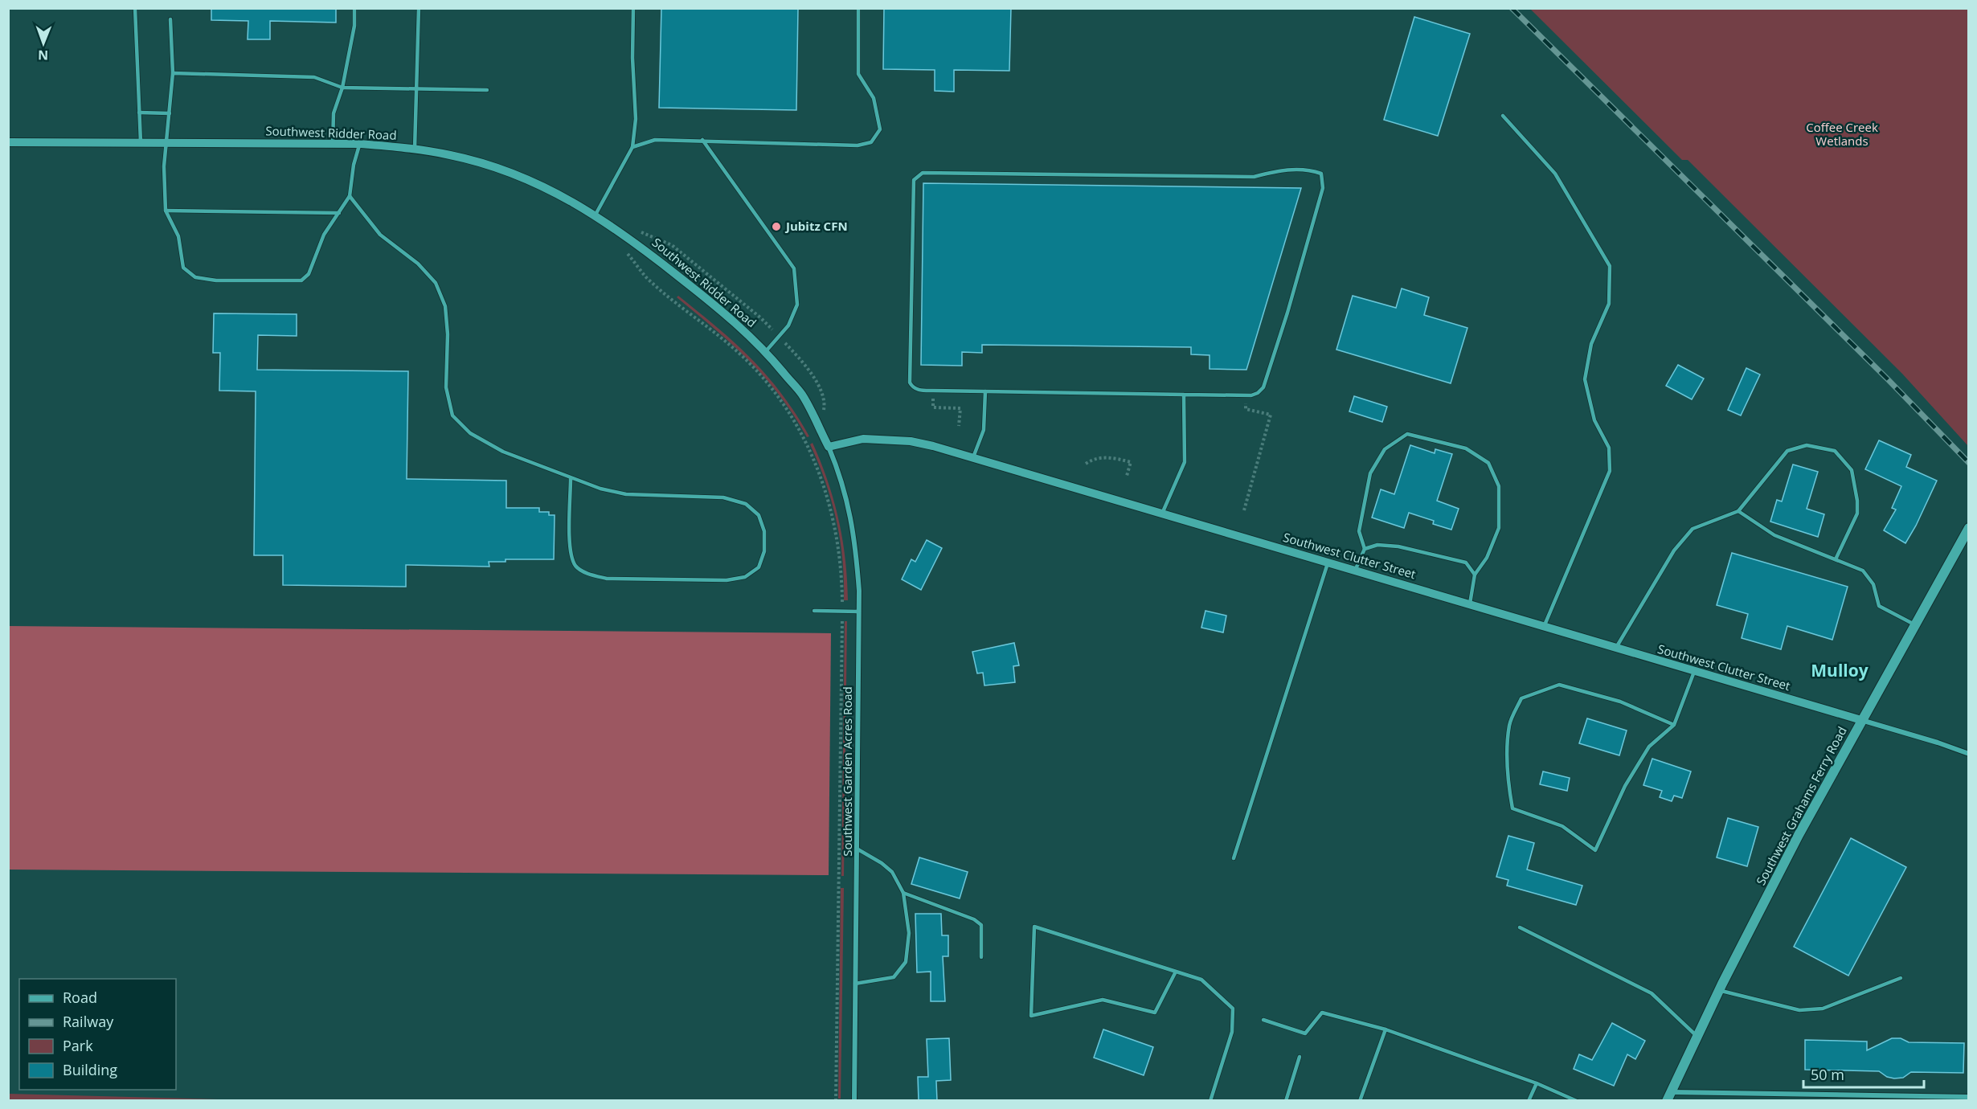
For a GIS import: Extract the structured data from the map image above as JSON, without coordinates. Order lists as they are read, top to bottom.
{
  "streets": {
    "main road": ["Southwest Grahams Ferry Road"],
    "street": ["Southwest Ridder Road", "Southwest Clutter Street", "Southwest Garden Acres Road"]
  },
  "crossings": [
    ["Southwest Ridder Road", "Southwest Clutter Street"],
    ["Southwest Ridder Road", "Southwest Garden Acres Road"],
    ["Southwest Clutter Street", "Southwest Garden Acres Road"],
    ["Southwest Clutter Street", "Southwest Grahams Ferry Road"]
  ],
  "districts": ["Mulloy"],
  "parks": ["Coffee Creek Wetlands"],
  "places": ["Jubitz CFN"],
  "legend": [
    "Road",
    "Railway",
    "Park",
    "Building"
  ],
  "scale_bar": "50 m",
  "north": "bottom"
}
